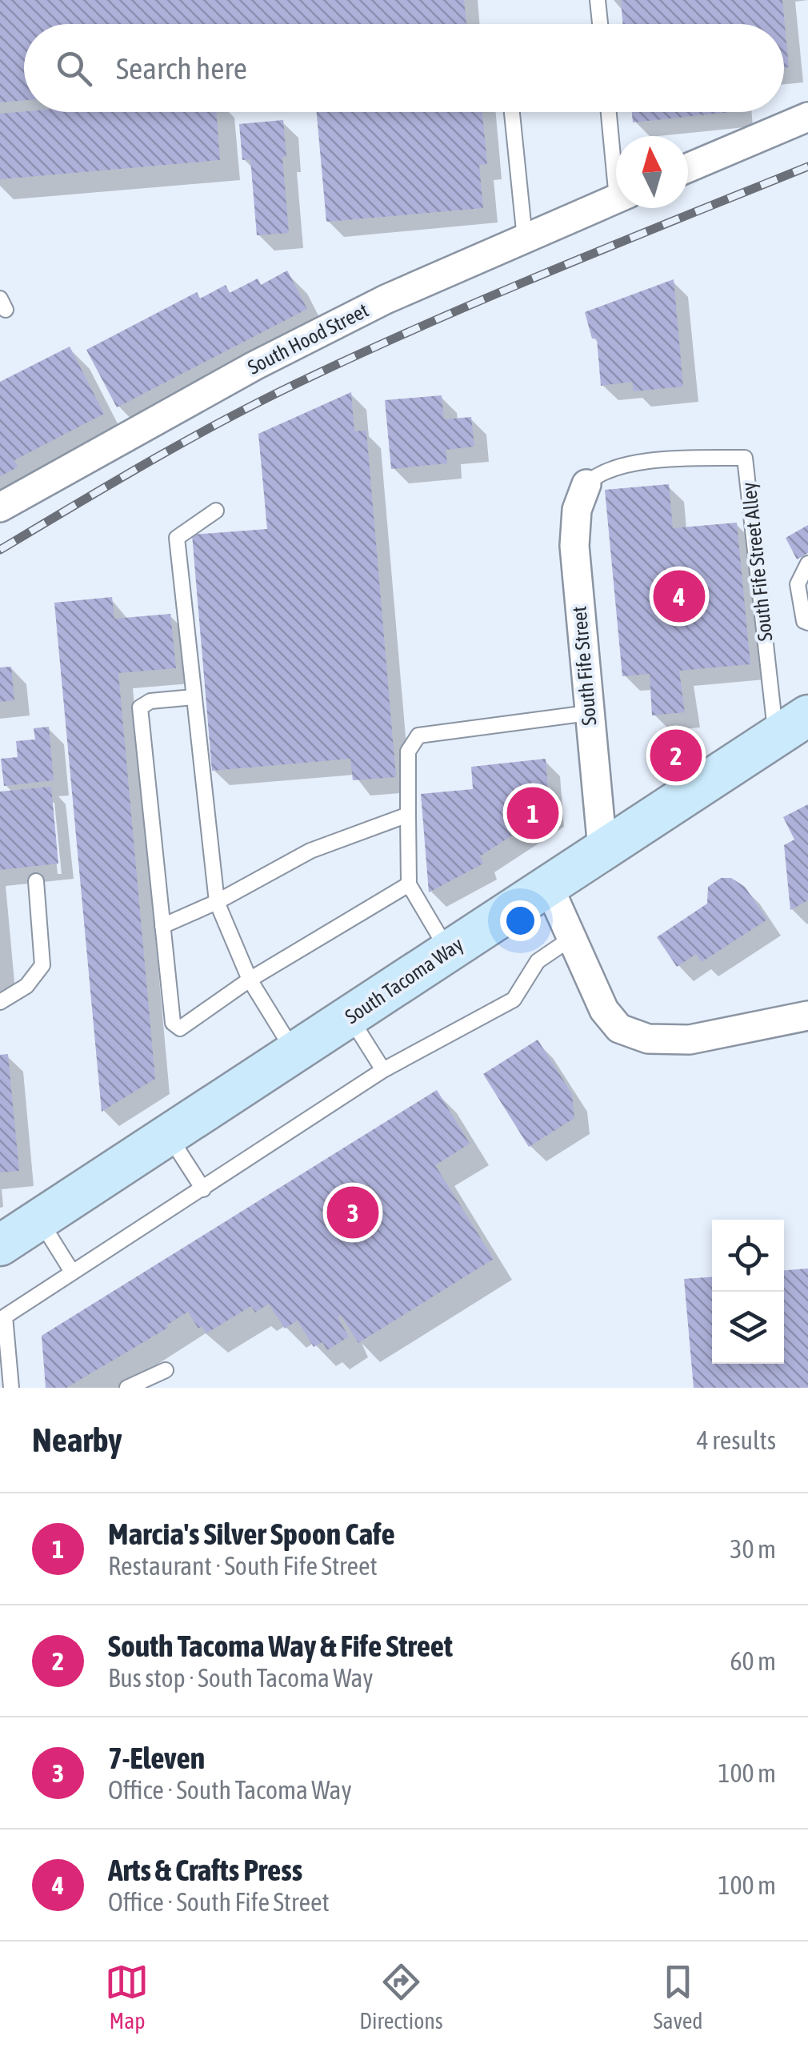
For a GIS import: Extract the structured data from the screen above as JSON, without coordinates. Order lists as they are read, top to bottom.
{
  "streets": {
    "main road": ["South Tacoma Way"],
    "street": ["South Hood Street", "South Fife Street"],
    "lane": ["South Fife Street Alley"]
  },
  "crossings": [
    ["South Fife Street Alley", "South Fife Street"],
    ["South Fife Street Alley", "South Tacoma Way"],
    ["South Fife Street", "South Tacoma Way"]
  ],
  "north": "top",
  "page": {
    "search": "Search here",
    "pins": [
      "4",
      "2",
      "1",
      "3"
    ],
    "heading": ["Nearby", "4 results"],
    "list": [
      {
        "mark": "1",
        "name": "Marcia's Silver Spoon Cafe",
        "note": "Restaurant · South Fife Street",
        "value": "30 m"
      },
      {
        "mark": "2",
        "name": "South Tacoma Way & Fife Street",
        "note": "Bus stop · South Tacoma Way",
        "value": "60 m"
      },
      {
        "mark": "3",
        "name": "7-Eleven",
        "note": "Office · South Tacoma Way",
        "value": "100 m"
      },
      {
        "mark": "4",
        "name": "Arts & Crafts Press",
        "note": "Office · South Fife Street",
        "value": "100 m"
      }
    ],
    "nav": ["Map", "Directions", "Saved"]
  }
}
